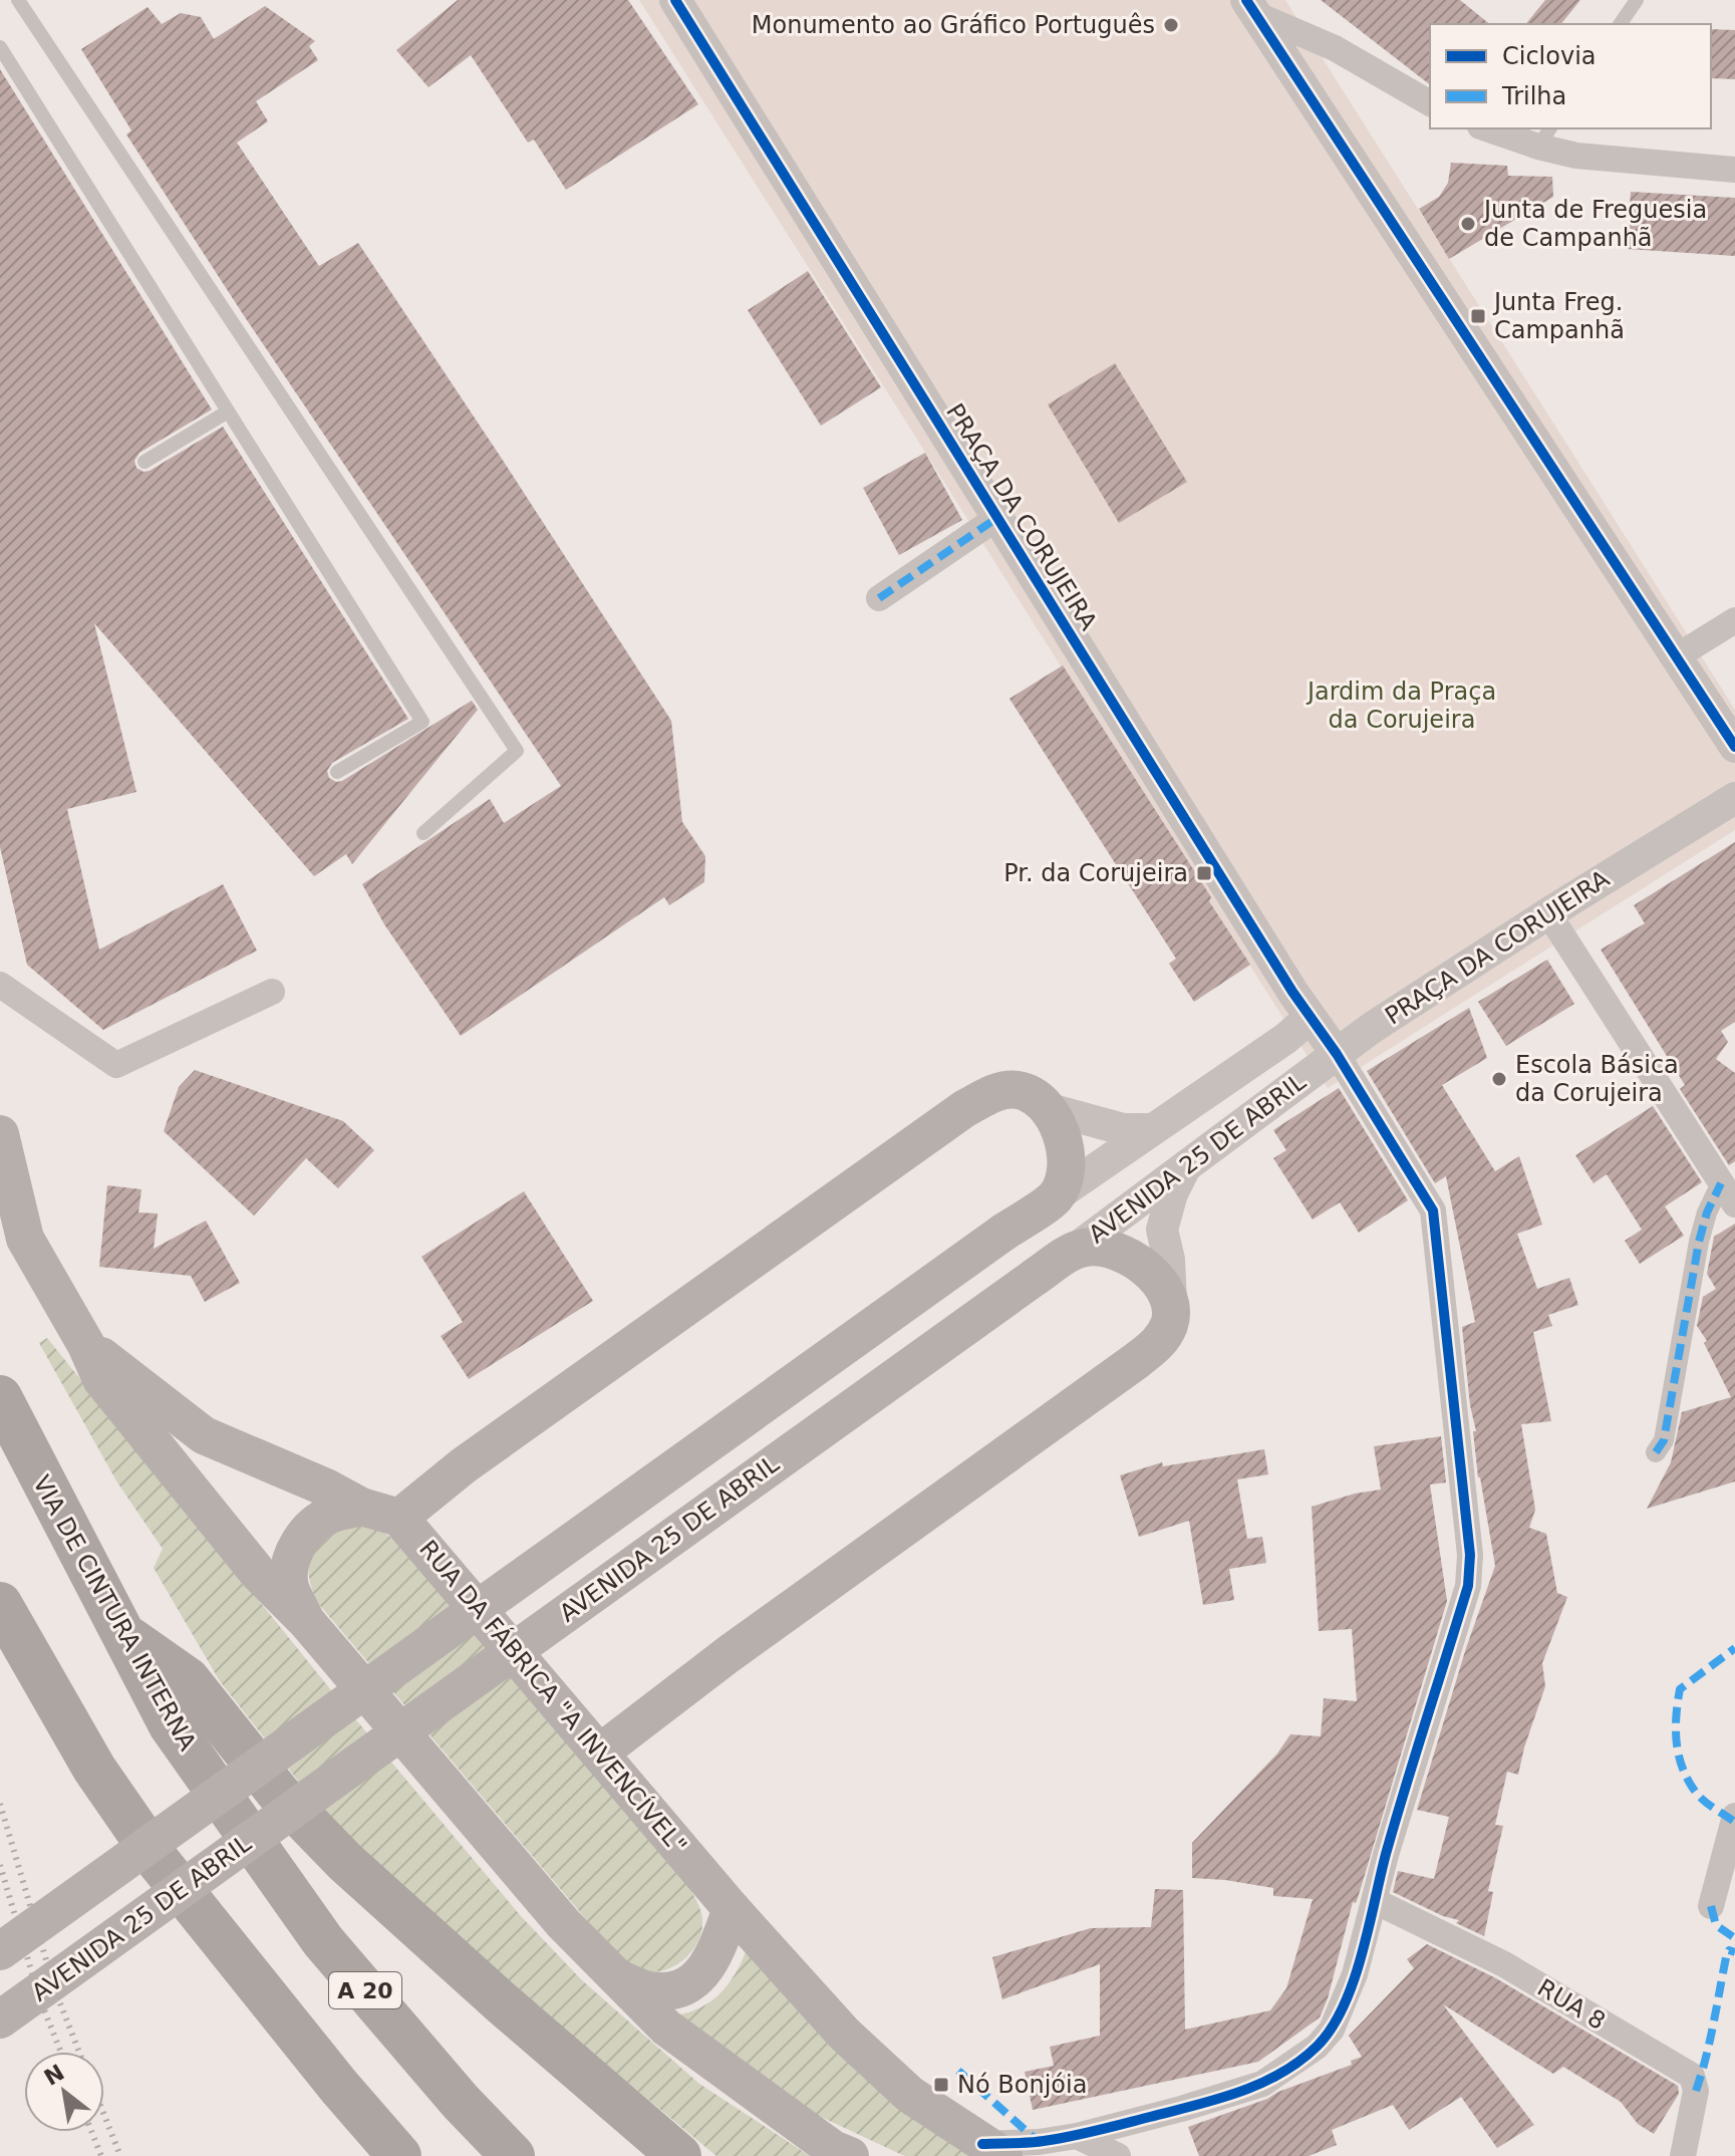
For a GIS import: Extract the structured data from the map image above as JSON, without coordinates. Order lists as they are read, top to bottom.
{
  "streets": {
    "highway": ["VIA DE CINTURA INTERNA", "A 20"],
    "main road": ["AVENIDA 25 DE ABRIL", "RUA DA FÁBRICA \"A INVENCÍVEL\""],
    "street": ["PRAÇA DA CORUJEIRA", "RUA 8"]
  },
  "crossings": [
    ["PRAÇA DA CORUJEIRA", "AVENIDA 25 DE ABRIL"]
  ],
  "parks": ["Jardim da Praça da Corujeira"],
  "places": {
    "other": ["Monumento ao Gráfico Português", "Junta de Freguesia de Campanhã", "Escola Básica da Corujeira"],
    "transit": ["Junta Freg. Campanhã", "Pr. da Corujeira", "Nó Bonjóia"]
  },
  "legend": ["Ciclovia", "Trilha"],
  "north": "top left"
}
